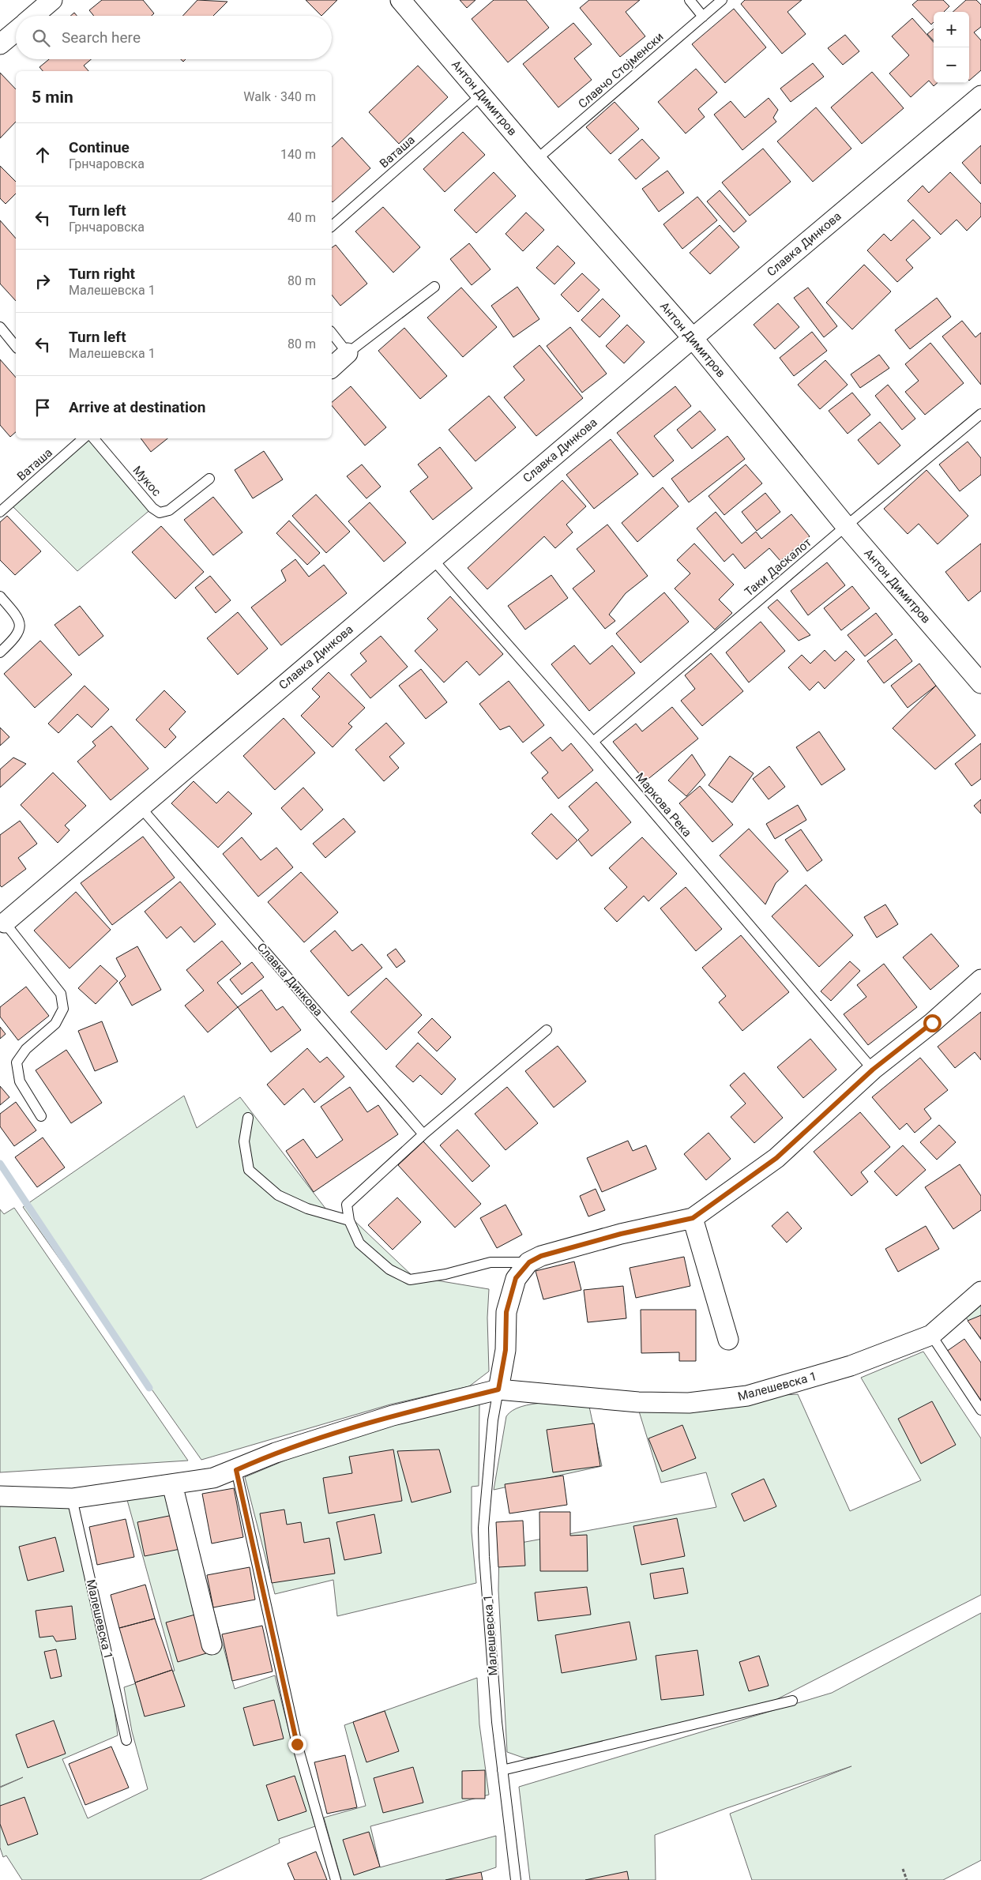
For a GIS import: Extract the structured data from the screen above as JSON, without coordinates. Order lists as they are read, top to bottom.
{
  "streets": {
    "street": ["Антон Димитров", "Славка Динкова", "Малешевска 1"],
    "lane": [
      "Славчо Стојменски",
      "Ваташа",
      "Мукос",
      "Таки Даскалот",
      "Маркова Река"
    ]
  },
  "crossings": [
    ["Славчо Стојменски", "Антон Димитров"],
    ["Антон Димитров", "Ваташа"],
    ["Антон Димитров", "Славка Динкова"],
    ["Антон Димитров", "Таки Даскалот"],
    ["Славка Динкова", "Маркова Река"],
    ["Таки Даскалот", "Маркова Река"]
  ],
  "page": {
    "map_buttons": ["+", "−"],
    "search": "Search here",
    "heading": ["5 min", "Walk · 340 m"],
    "list": [
      ["Continue", "Грнчаровска", "140 m"],
      ["Turn left", "Грнчаровска", "40 m"],
      ["Turn right", "Малешевска 1", "80 m"],
      ["Turn left", "Малешевска 1", "80 m"],
      "Arrive at destination"
    ]
  }
}
